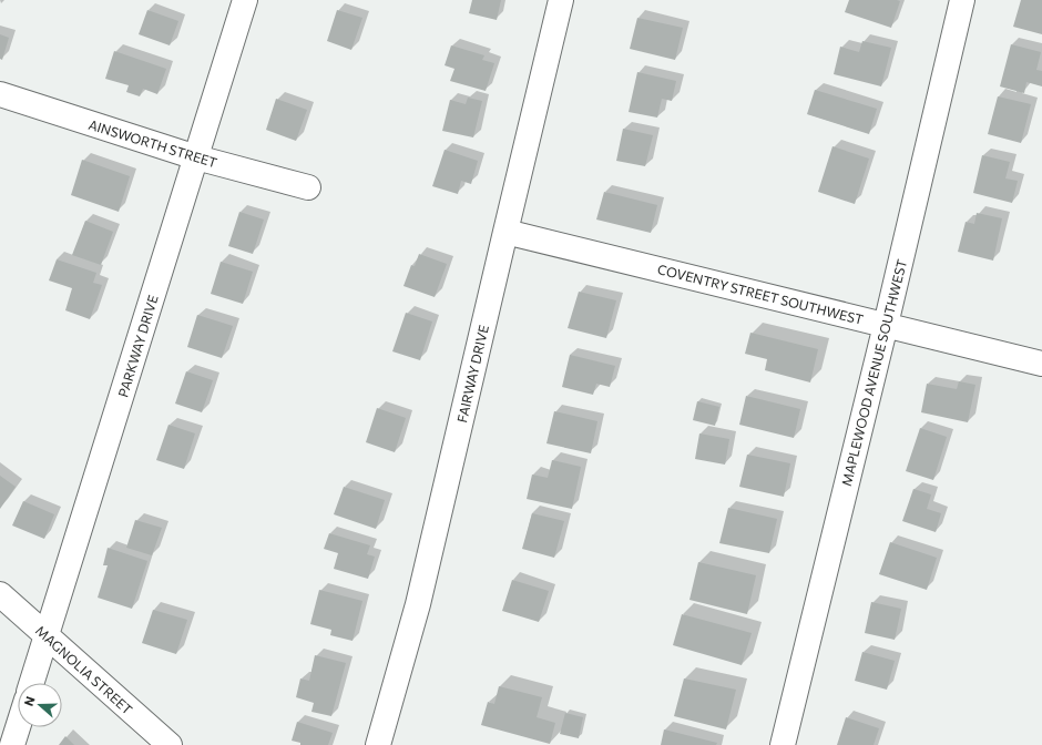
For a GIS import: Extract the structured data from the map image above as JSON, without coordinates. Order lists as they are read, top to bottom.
{
  "streets": {
    "street": [
      "AINSWORTH STREET",
      "COVENTRY STREET SOUTHWEST",
      "PARKWAY DRIVE",
      "MAPLEWOOD AVENUE SOUTHWEST",
      "FAIRWAY DRIVE",
      "MAGNOLIA STREET"
    ]
  },
  "crossings": [
    ["AINSWORTH STREET", "PARKWAY DRIVE"],
    ["COVENTRY STREET SOUTHWEST", "MAPLEWOOD AVENUE SOUTHWEST"],
    ["COVENTRY STREET SOUTHWEST", "FAIRWAY DRIVE"],
    ["PARKWAY DRIVE", "MAGNOLIA STREET"]
  ],
  "north": "left"
}
